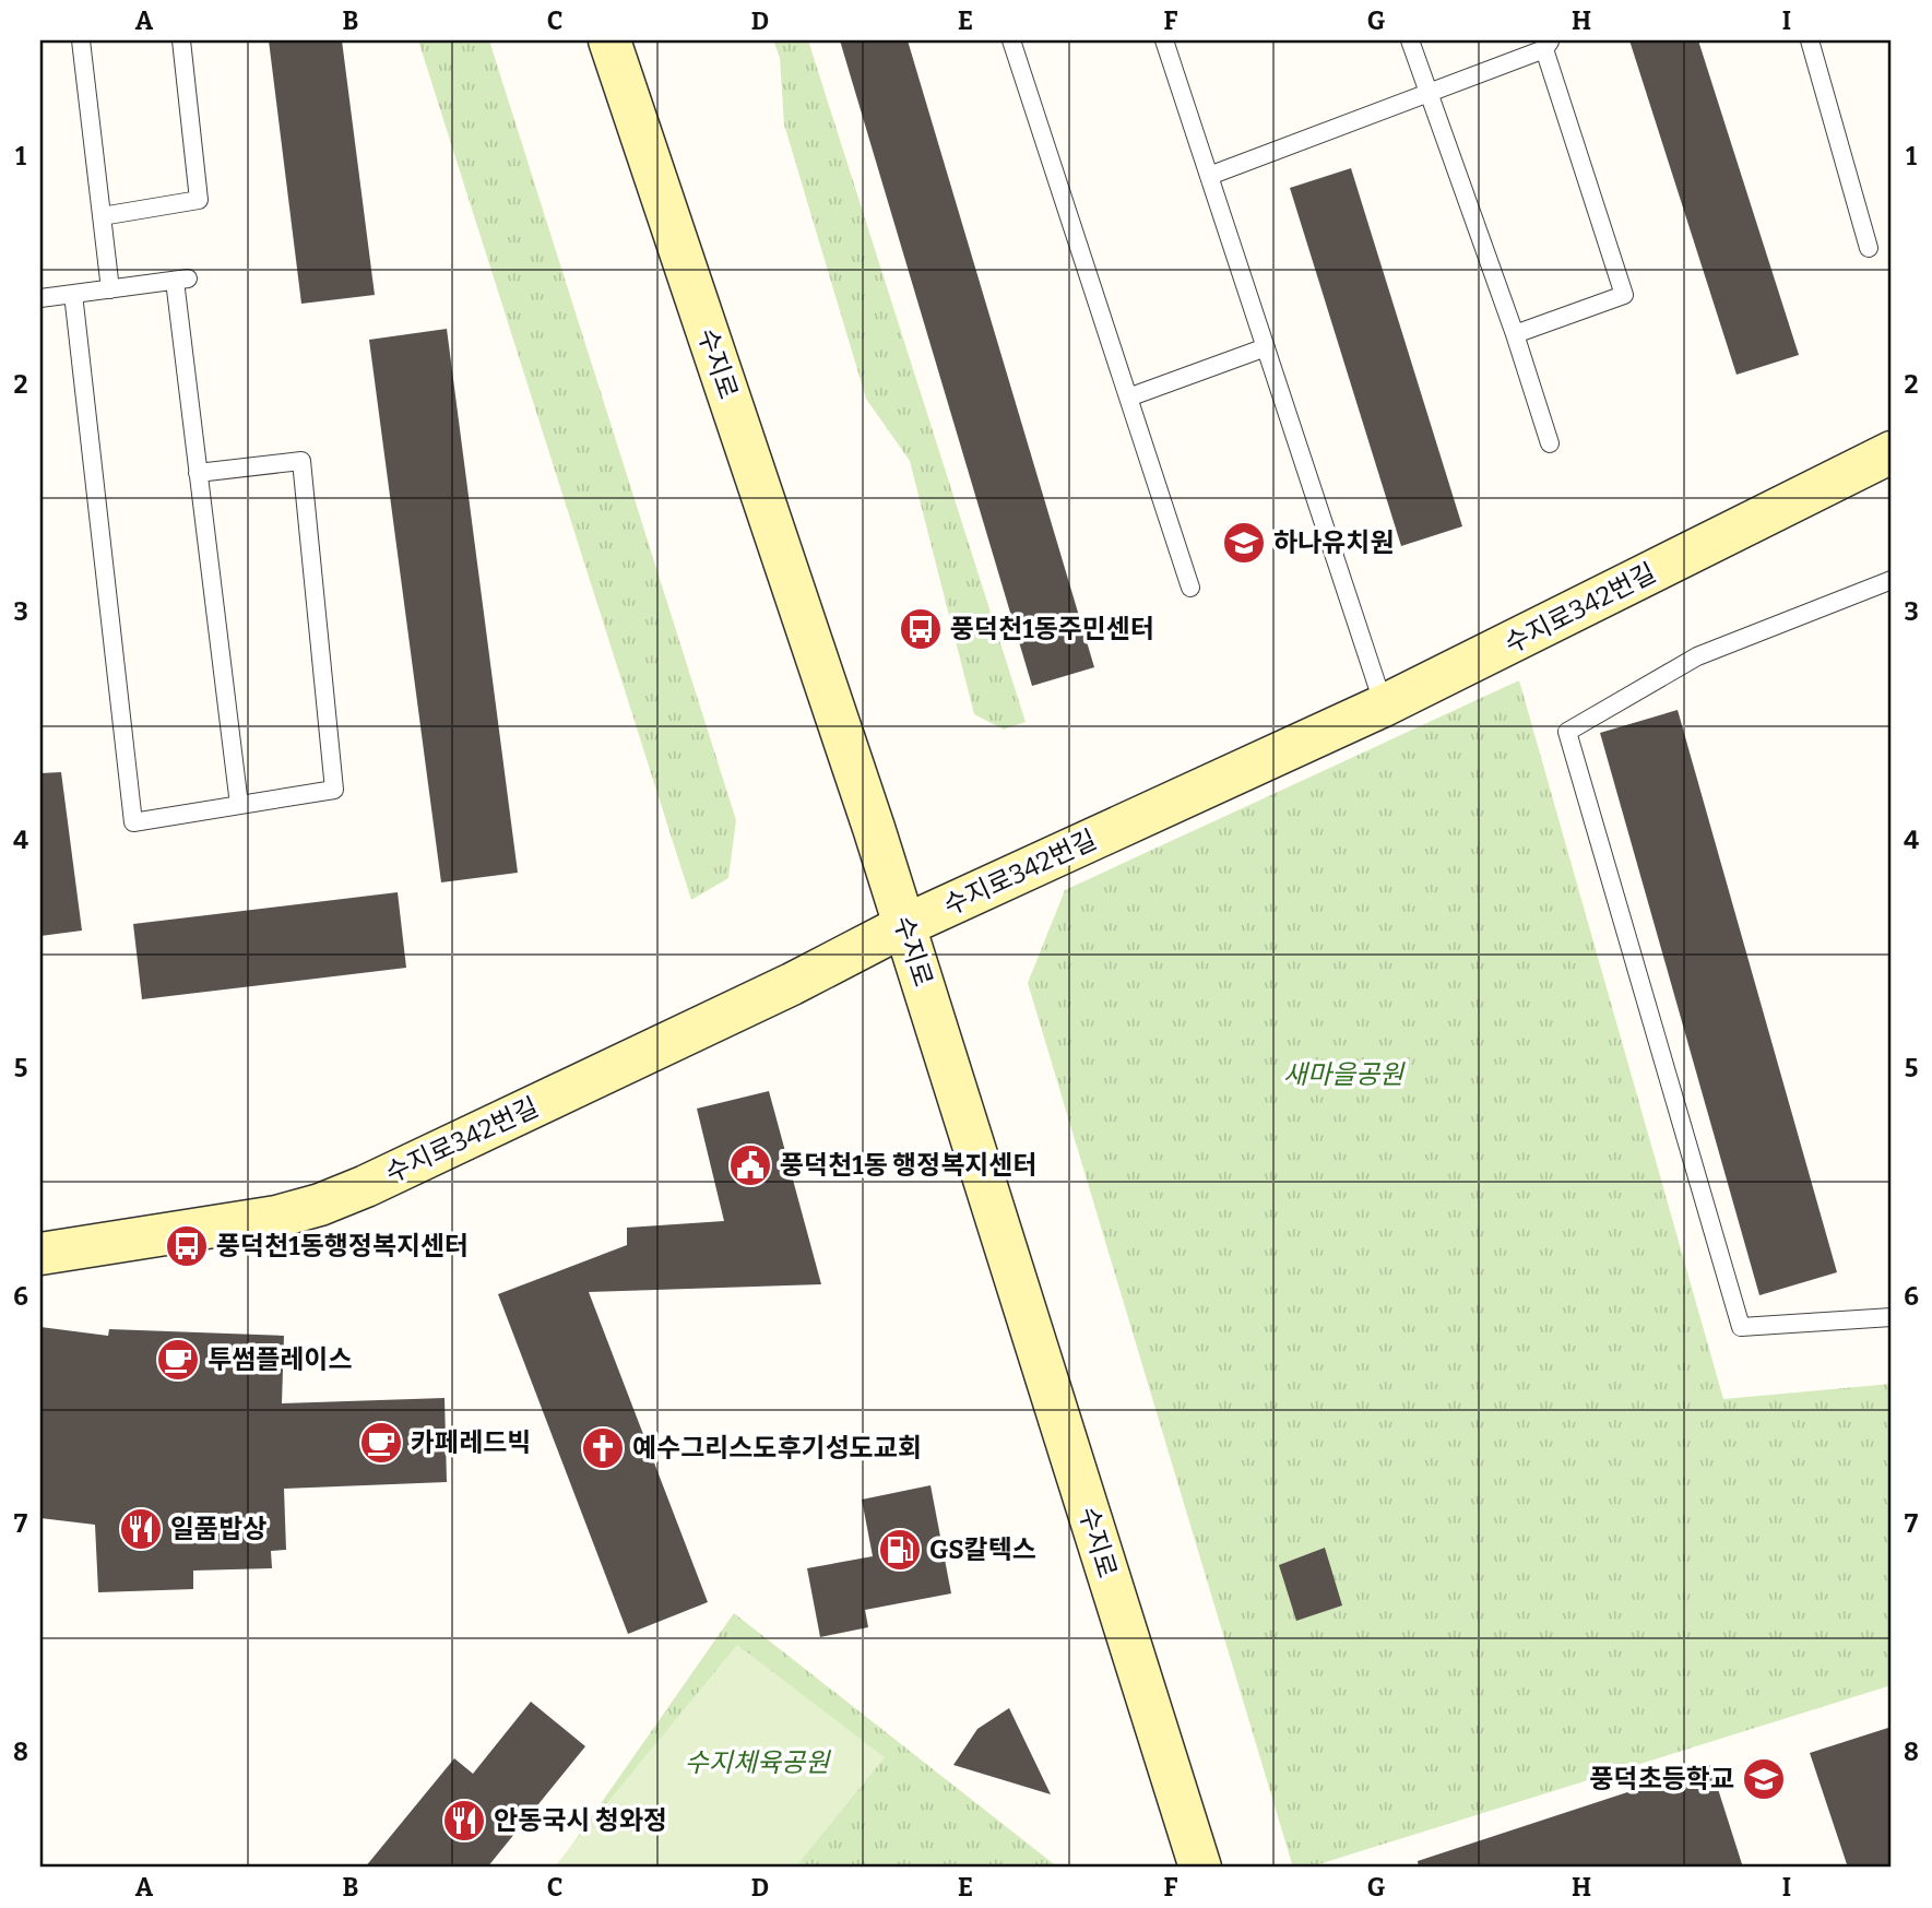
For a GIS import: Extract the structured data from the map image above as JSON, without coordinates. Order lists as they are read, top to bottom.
{
  "streets": {
    "street": ["수지로", "수지로342번길"]
  },
  "crossings": [
    ["수지로", "수지로342번길"]
  ],
  "parks": ["새마을공원", "수지체육공원"],
  "places": {
    "school or university": ["하나유치원", "풍덕초등학교"],
    "bus stop": ["풍덕천1동주민센터", "풍덕천1동행정복지센터"],
    "public building": ["풍덕천1동 행정복지센터"],
    "cafe": ["투썸플레이스", "카페레드빅"],
    "church": ["예수그리스도후기성도교회"],
    "restaurant": ["일품밥상", "안동국시 청와정"],
    "fuel station": ["GS칼텍스"]
  },
  "grid": {
    "columns": [
      "A",
      "B",
      "C",
      "D",
      "E",
      "F",
      "G",
      "H",
      "I"
    ],
    "rows": [
      "1",
      "2",
      "3",
      "4",
      "5",
      "6",
      "7",
      "8"
    ]
  }
}
